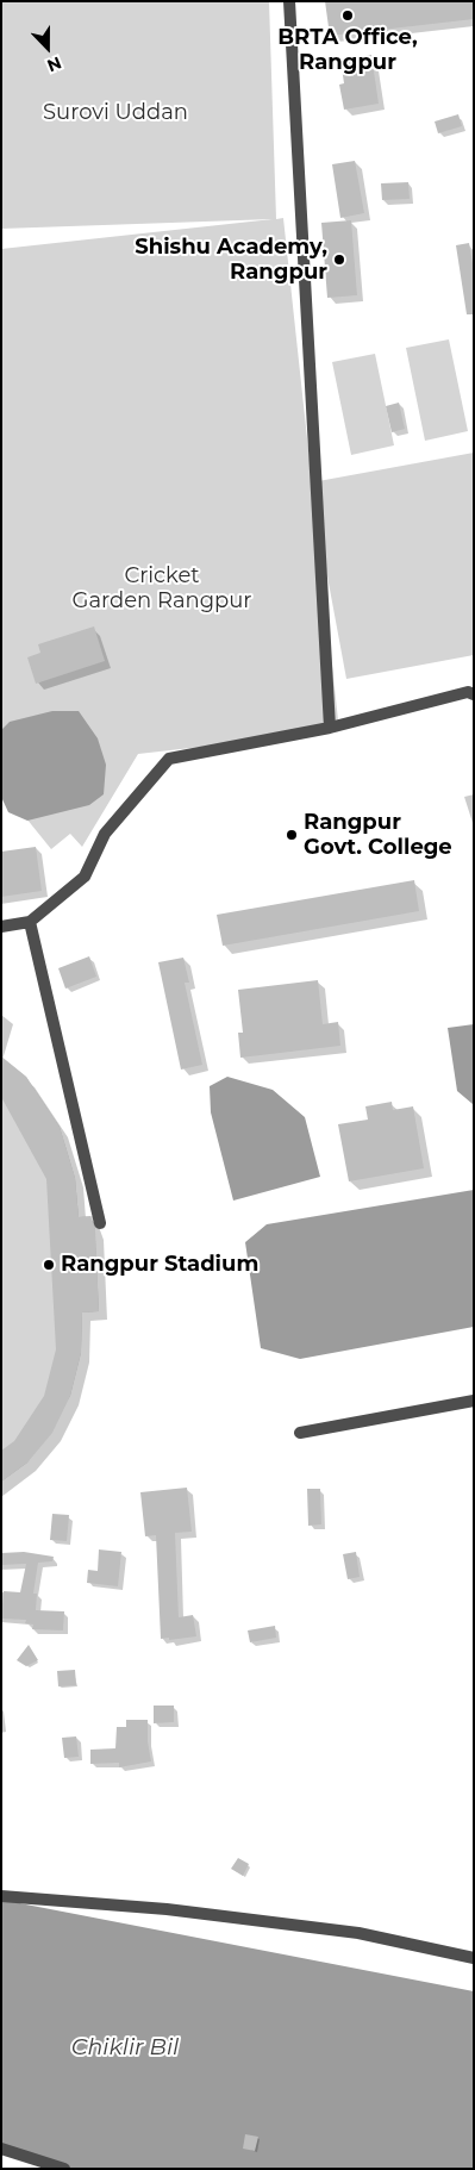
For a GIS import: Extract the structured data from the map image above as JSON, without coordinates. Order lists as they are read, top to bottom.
{
  "water": ["Chiklir Bil"],
  "parks": ["Surovi Uddan", "Cricket Garden Rangpur"],
  "places": [
    "BRTA Office, Rangpur",
    "Shishu Academy, Rangpur",
    "Rangpur Govt. College",
    "Rangpur Stadium"
  ],
  "north": "bottom"
}
